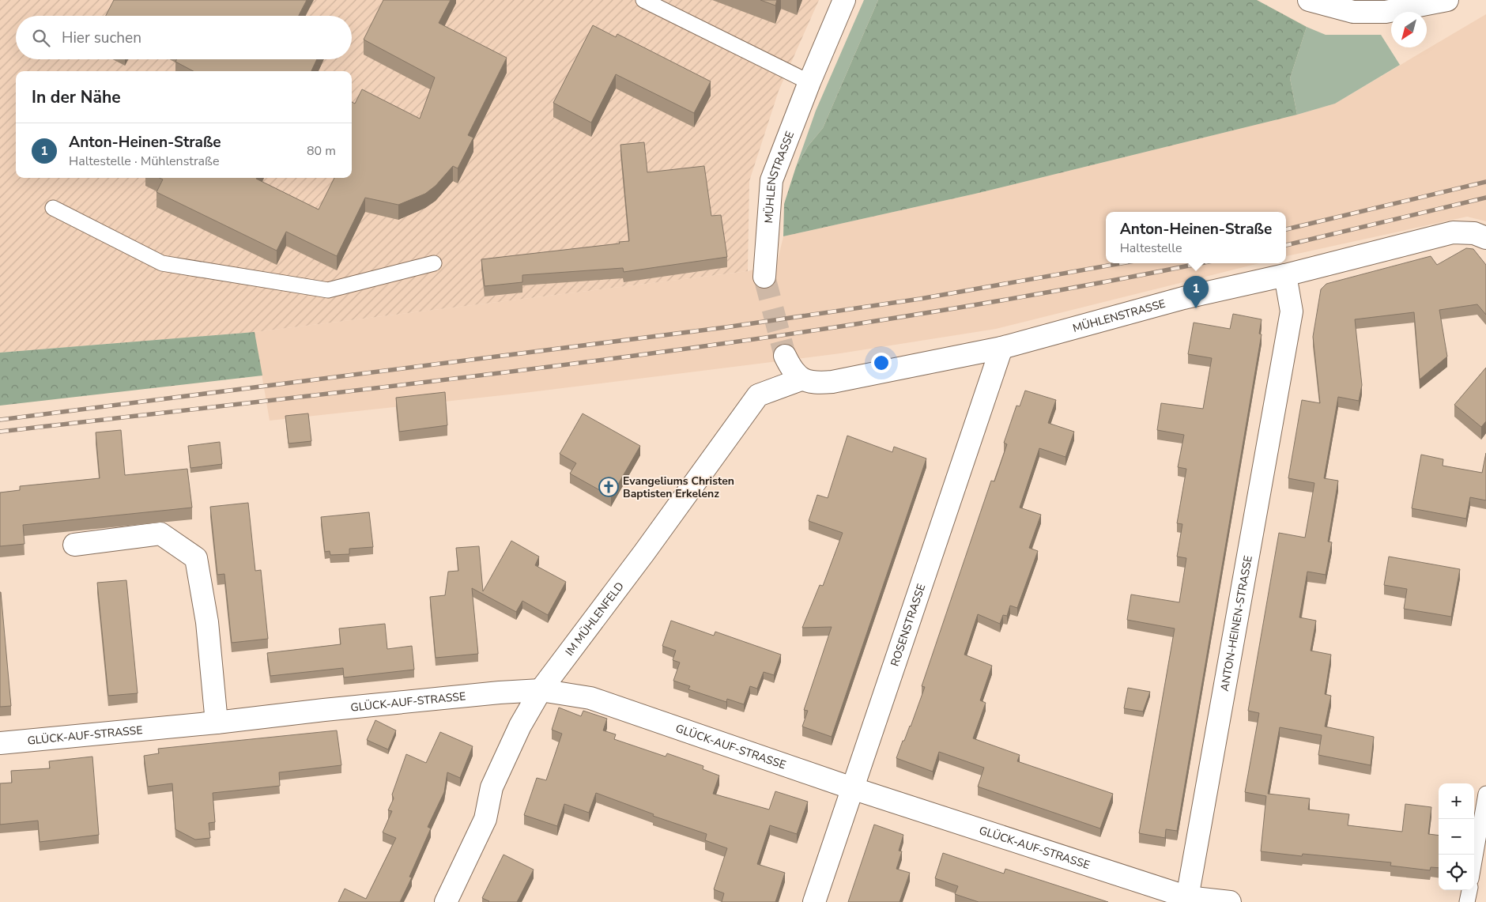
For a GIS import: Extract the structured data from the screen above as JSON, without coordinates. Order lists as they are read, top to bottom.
{
  "streets": {
    "street": [
      "MÜHLENSTRASSE",
      "IM MÜHLENFELD",
      "ANTON-HEINEN-STRASSE",
      "ROSENSTRASSE",
      "GLÜCK-AUF-STRASSE"
    ]
  },
  "crossings": [
    ["MÜHLENSTRASSE", "IM MÜHLENFELD"],
    ["MÜHLENSTRASSE", "ANTON-HEINEN-STRASSE"],
    ["MÜHLENSTRASSE", "ROSENSTRASSE"],
    ["IM MÜHLENFELD", "GLÜCK-AUF-STRASSE"],
    ["ANTON-HEINEN-STRASSE", "GLÜCK-AUF-STRASSE"],
    ["ROSENSTRASSE", "GLÜCK-AUF-STRASSE"]
  ],
  "places": {
    "church": ["Evangeliums Christen Baptisten Erkelenz"]
  },
  "north": "bottom left",
  "page": {
    "search": "Hier suchen",
    "heading": "In der Nähe",
    "list": [
      {
        "mark": "1",
        "name": "Anton-Heinen-Straße",
        "note": "Haltestelle · Mühlenstraße",
        "value": "80 m"
      }
    ],
    "popup": ["Anton-Heinen-Straße", "Haltestelle"],
    "pins": "1",
    "map_buttons": ["+", "−"]
  }
}
